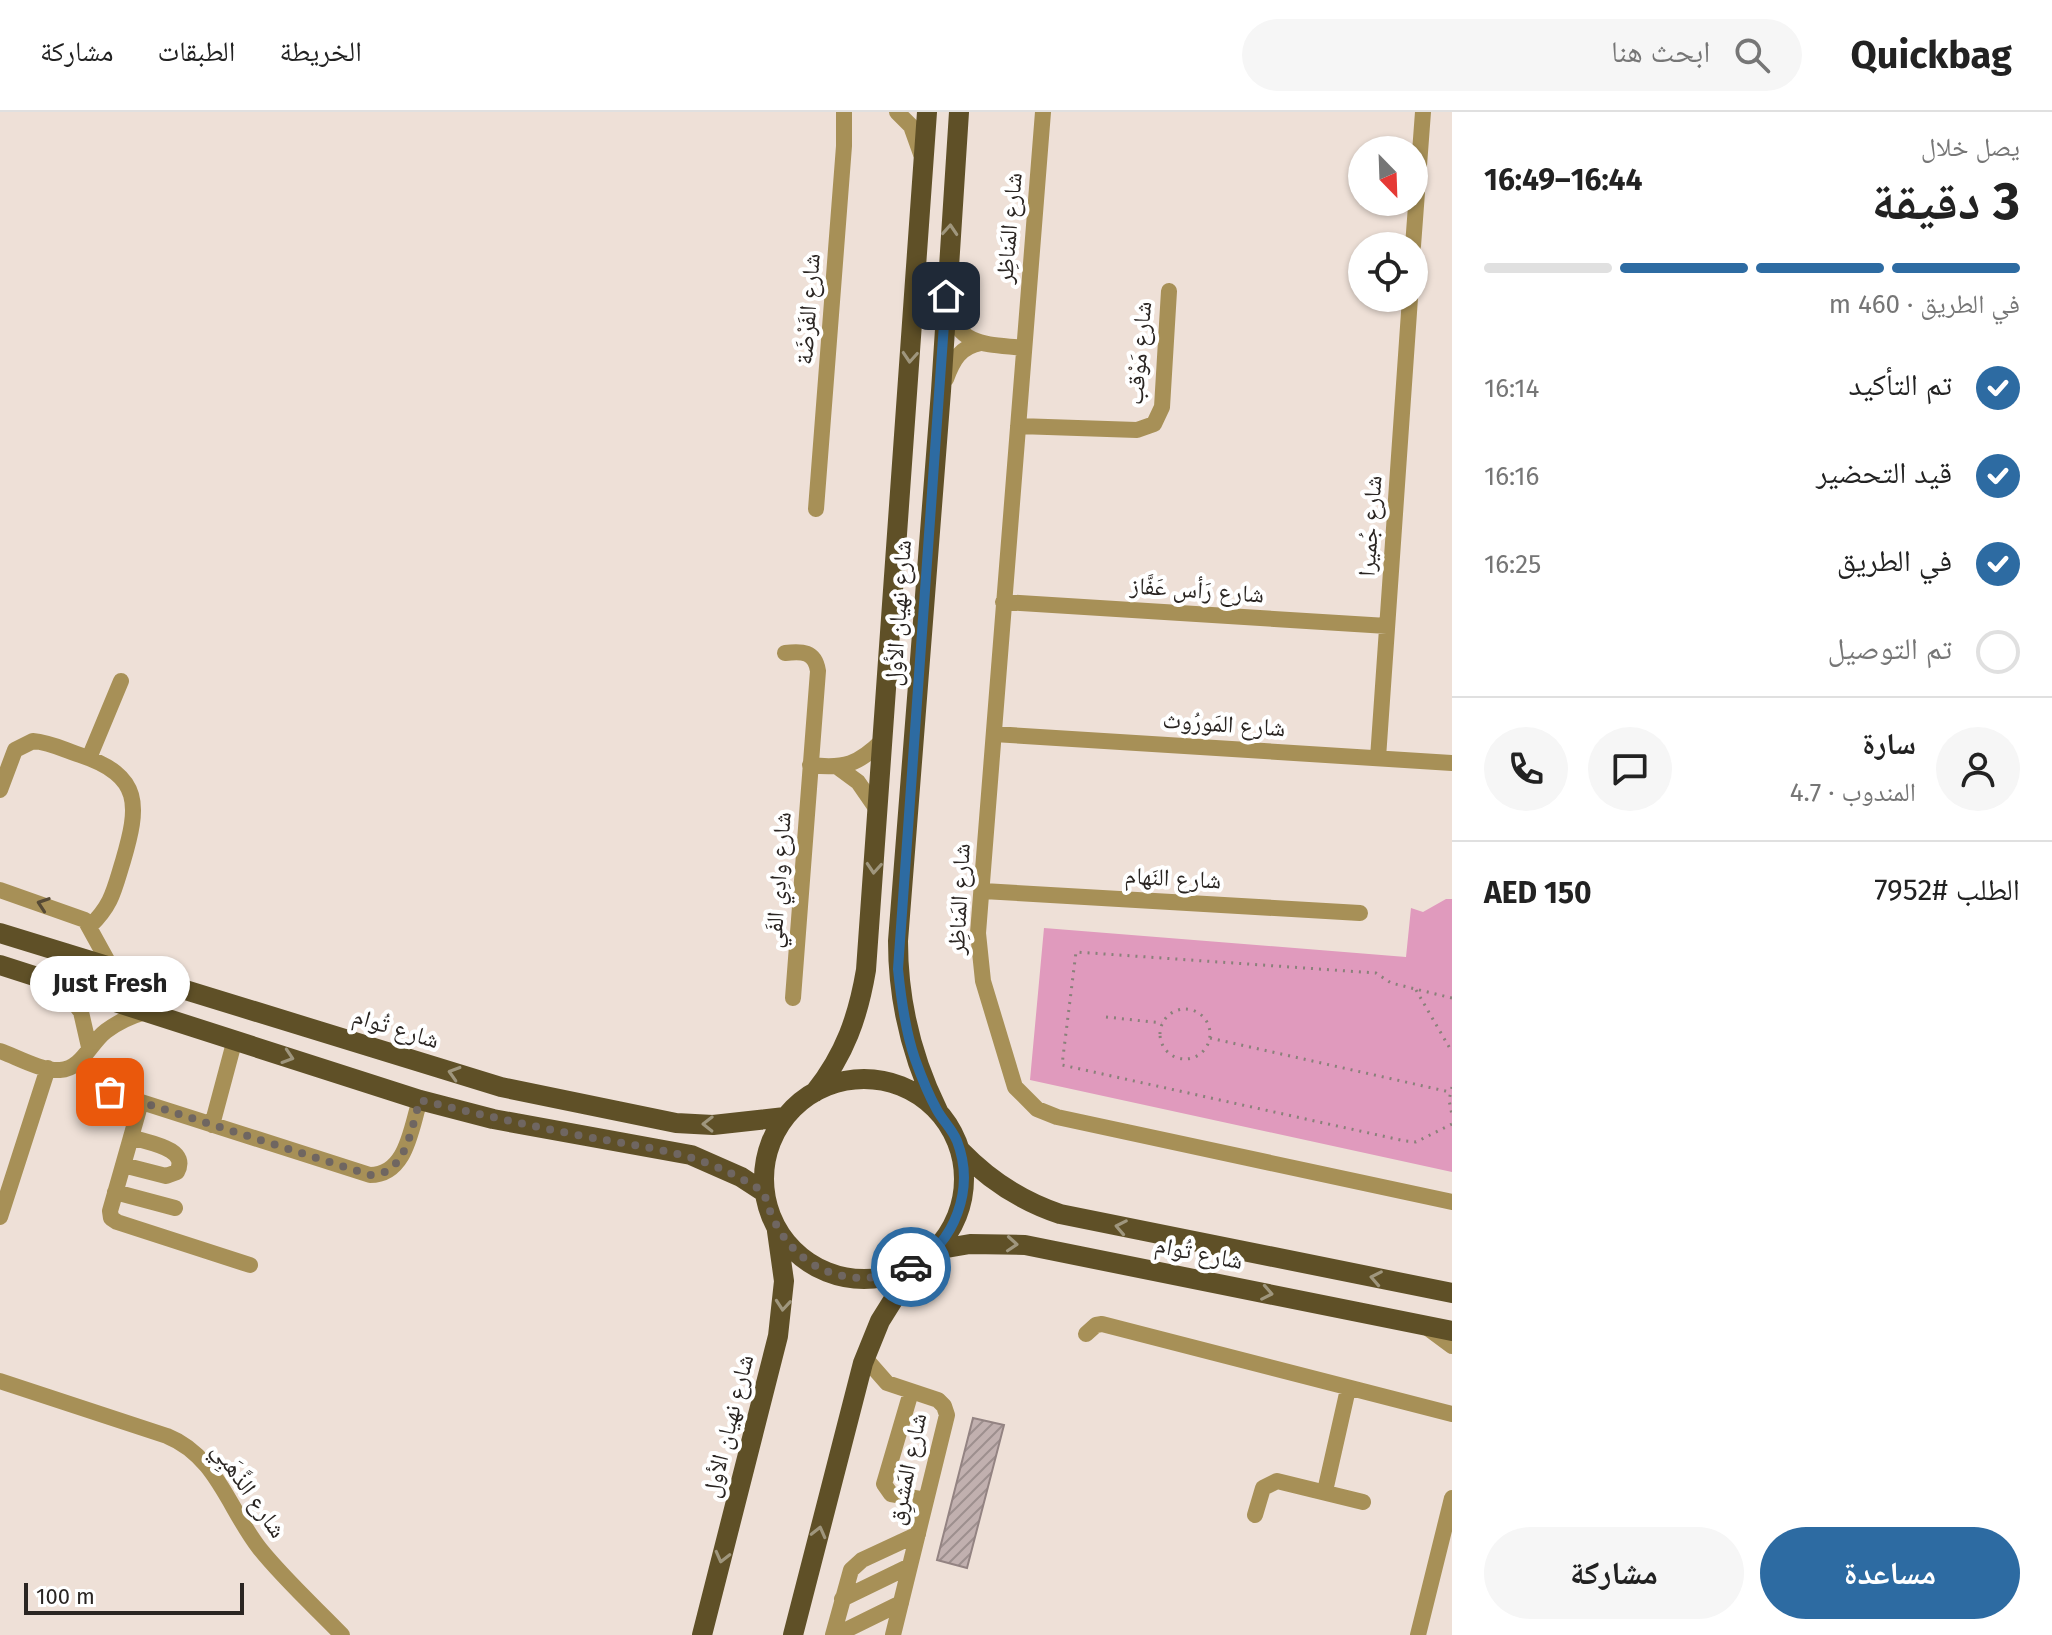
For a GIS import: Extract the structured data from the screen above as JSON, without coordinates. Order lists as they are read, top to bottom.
{
  "streets": {
    "main road": ["شارع نهيان الأول", "شارع تُوام"],
    "street": [
      "شارع المَناظِر",
      "شارع الفَرْضَة",
      "شارع مَوْقب",
      "شارع جُميرا",
      "شارع رَأس عَفَّاز",
      "شارع المَورُوث",
      "شارع النَهام",
      "شارع وادِي الفَي",
      "شارع المَشرِق",
      "شارع الذَّهَبِي"
    ]
  },
  "crossings": [
    ["شارع المَناظِر", "شارع مَوْقب"],
    ["شارع المَناظِر", "شارع رَأس عَفَّاز"],
    ["شارع المَناظِر", "شارع المَورُوث"],
    ["شارع المَناظِر", "شارع النَهام"],
    ["شارع جُميرا", "شارع رَأس عَفَّاز"],
    ["شارع جُميرا", "شارع المَورُوث"],
    ["شارع نهيان الأول", "شارع تُوام"]
  ],
  "places": ["Just Fresh"],
  "scale_bar": "100 m",
  "north": "bottom right",
  "page": {
    "header": "Quickbag",
    "search": "ابحث هنا",
    "nav": ["الخريطة", "الطبقات", "مشاركة"],
    "heading": ["3 دقيقة", "يصل خلال", "16:44–16:49"],
    "panel": [
      "سارة",
      "المندوب · 4.7",
      "الطلب #7952",
      "AED 150"
    ],
    "bar": "في الطريق · 460 m",
    "list": [
      ["تم التأكيد", "16:14"],
      ["قيد التحضير", "16:16"],
      ["في الطريق", "16:25"],
      "تم التوصيل"
    ],
    "bubble": "Just Fresh",
    "buttons": ["مساعدة", "مشاركة"],
    "scale": "100 m"
  }
}
